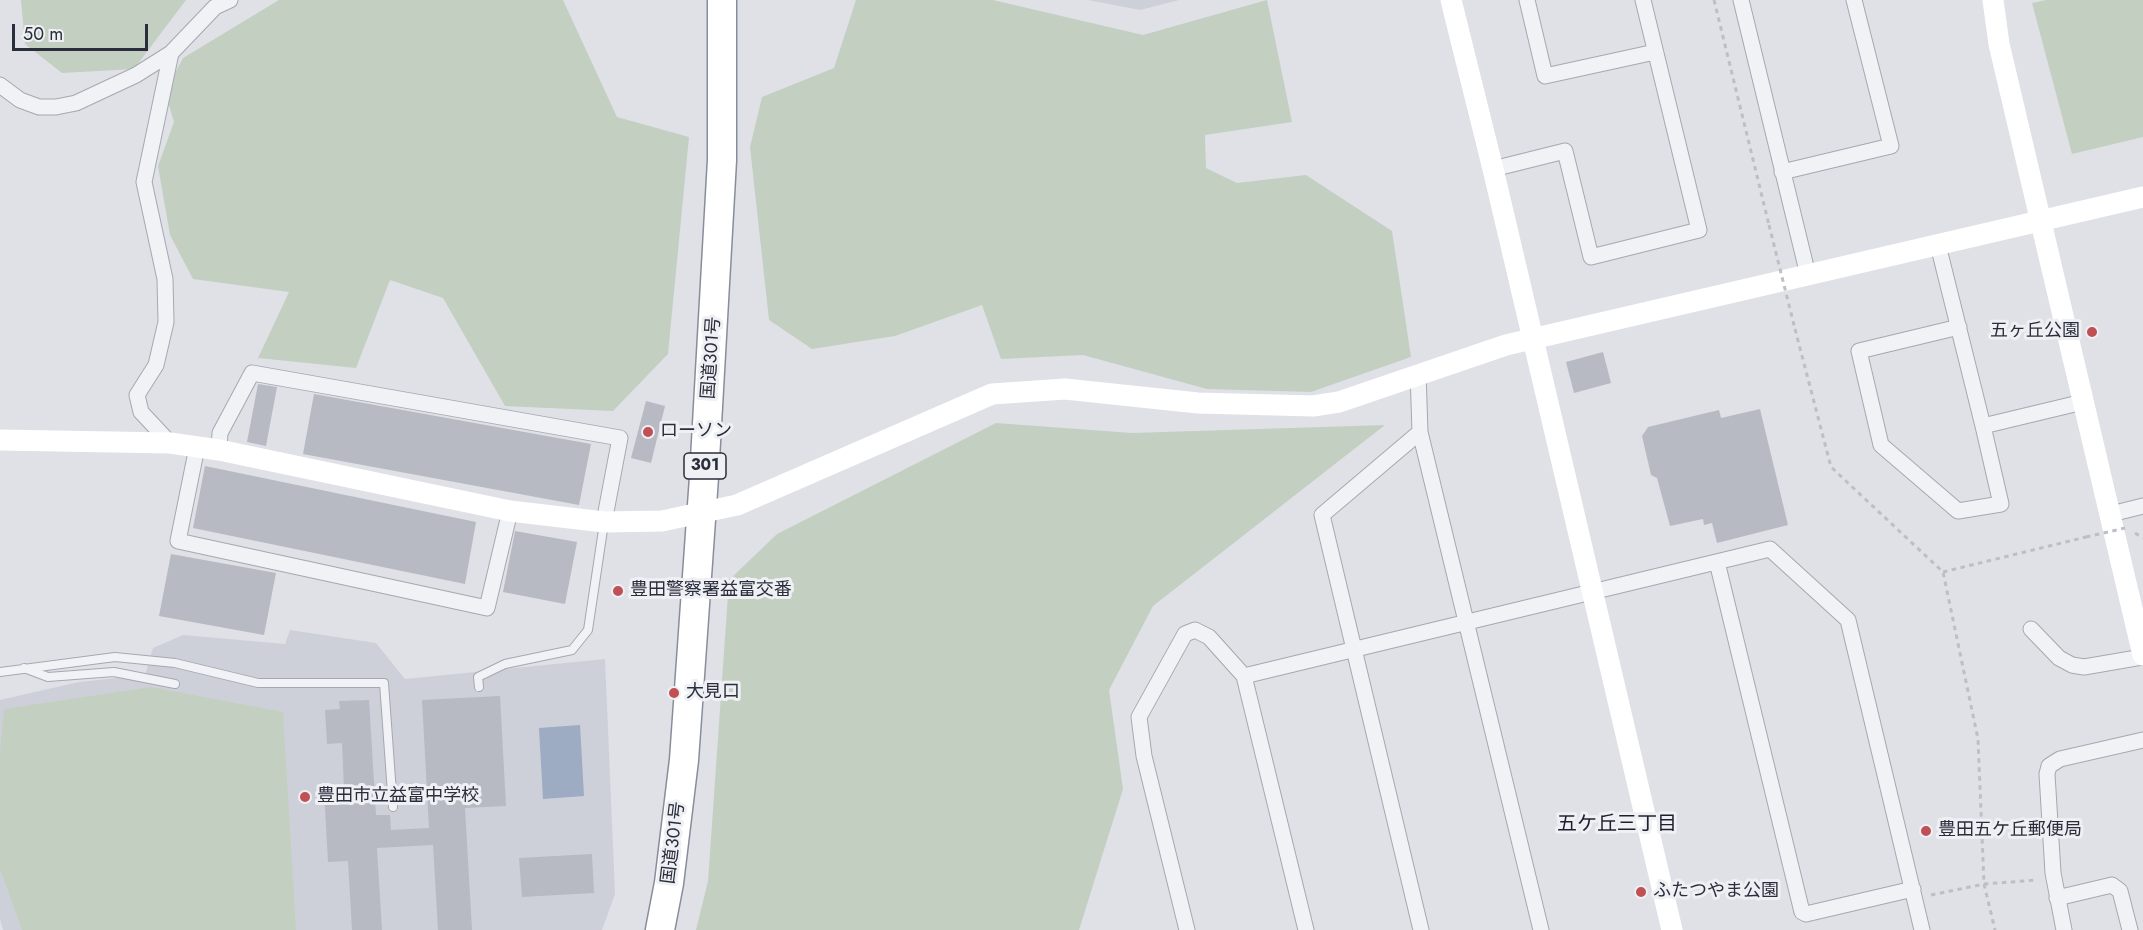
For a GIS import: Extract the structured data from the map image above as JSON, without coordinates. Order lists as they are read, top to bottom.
{
  "streets": {
    "highway": ["国道301号", "301"]
  },
  "districts": ["五ケ丘三丁目"],
  "places": [
    "五ヶ丘公園",
    "ローソン",
    "豊田警察署益富交番",
    "大見口",
    "豊田市立益富中学校",
    "豊田五ケ丘郵便局",
    "ふたつやま公園"
  ],
  "scale_bar": "50 m"
}
